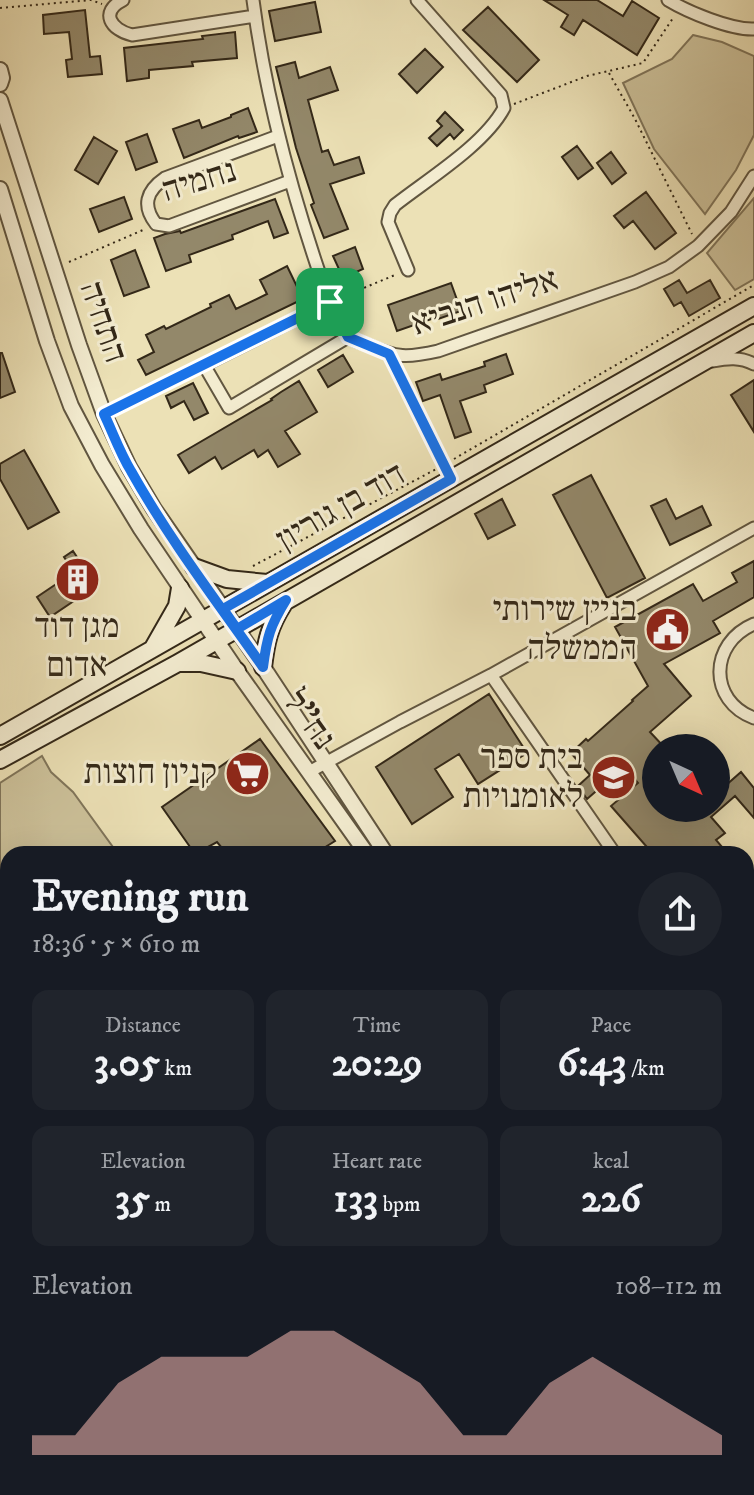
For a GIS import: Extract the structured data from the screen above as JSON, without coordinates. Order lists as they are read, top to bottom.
{
  "streets": {
    "main road": ["דוד בן גוריון"],
    "street": [
      "נחמיה",
      "אליהו הנביא",
      "התחיה",
      "נח\"ל"
    ]
  },
  "crossings": [
    ["התחיה", "דוד בן גוריון"],
    ["התחיה", "נח\"ל"],
    ["דוד בן גוריון", "נח\"ל"]
  ],
  "places": {
    "building": ["מגן דוד אדום"],
    "public building": ["בניין שירותי הממשלה"],
    "supermarket": ["קניון חוצות"],
    "school or university": ["בית ספר לאומנויות"]
  },
  "north": "bottom right",
  "page": {
    "heading": ["Evening run", "18:36 · 5 × 610 m"],
    "stats": [
      ["Distance", "3.05 km"],
      ["Time", "20:29"],
      ["Pace", "6:43 /km"],
      ["Elevation", "35 m"],
      ["Heart rate", "133 bpm"],
      ["kcal", "226"]
    ],
    "chart": ["Elevation", "108–112 m"]
  }
}
